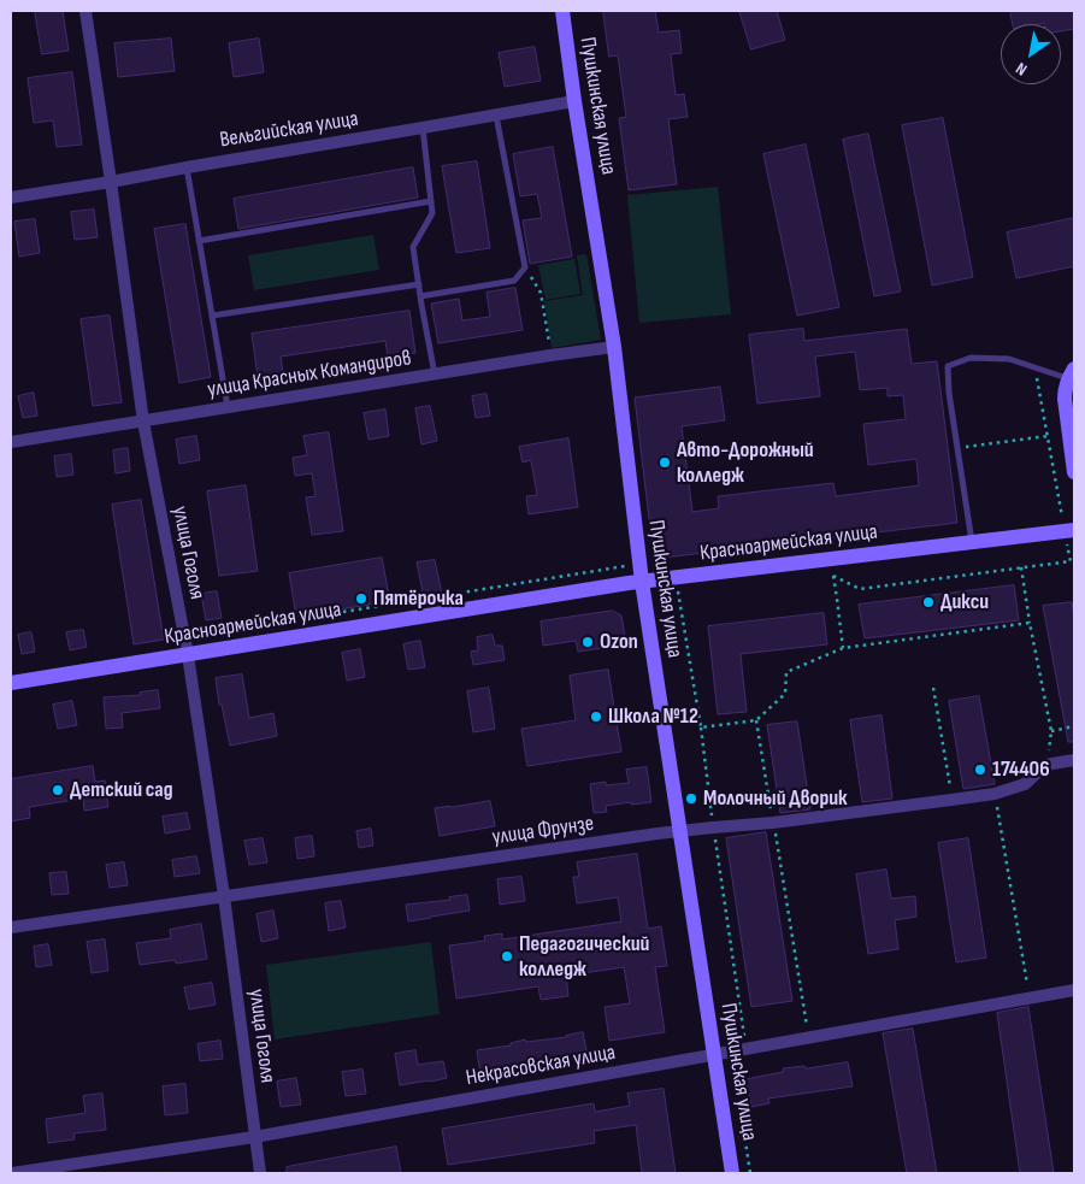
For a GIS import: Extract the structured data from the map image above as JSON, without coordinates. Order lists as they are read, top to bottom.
{
  "streets": {
    "main road": ["Пушкинская улица", "Красноармейская улица"],
    "street": [
      "Вельгийская улица",
      "улица Красных Командиров",
      "улица Гоголя",
      "улица Фрунзе",
      "Некрасовская улица"
    ]
  },
  "crossings": [
    ["Пушкинская улица", "Вельгийская улица"],
    ["Пушкинская улица", "улица Красных Командиров"],
    ["Пушкинская улица", "Красноармейская улица"],
    ["Пушкинская улица", "улица Фрунзе"],
    ["Пушкинская улица", "Некрасовская улица"],
    ["Вельгийская улица", "улица Гоголя"],
    ["улица Красных Командиров", "улица Гоголя"],
    ["Красноармейская улица", "улица Гоголя"],
    ["улица Гоголя", "улица Фрунзе"],
    ["улица Гоголя", "Некрасовская улица"]
  ],
  "places": [
    "Авто-Дорожный колледж",
    "Пятёрочка",
    "Дикси",
    "Ozon",
    "Школа №12",
    "174406",
    "Детский сад",
    "Молочный Дворик",
    "Педагогический колледж"
  ],
  "north": "bottom left"
}
